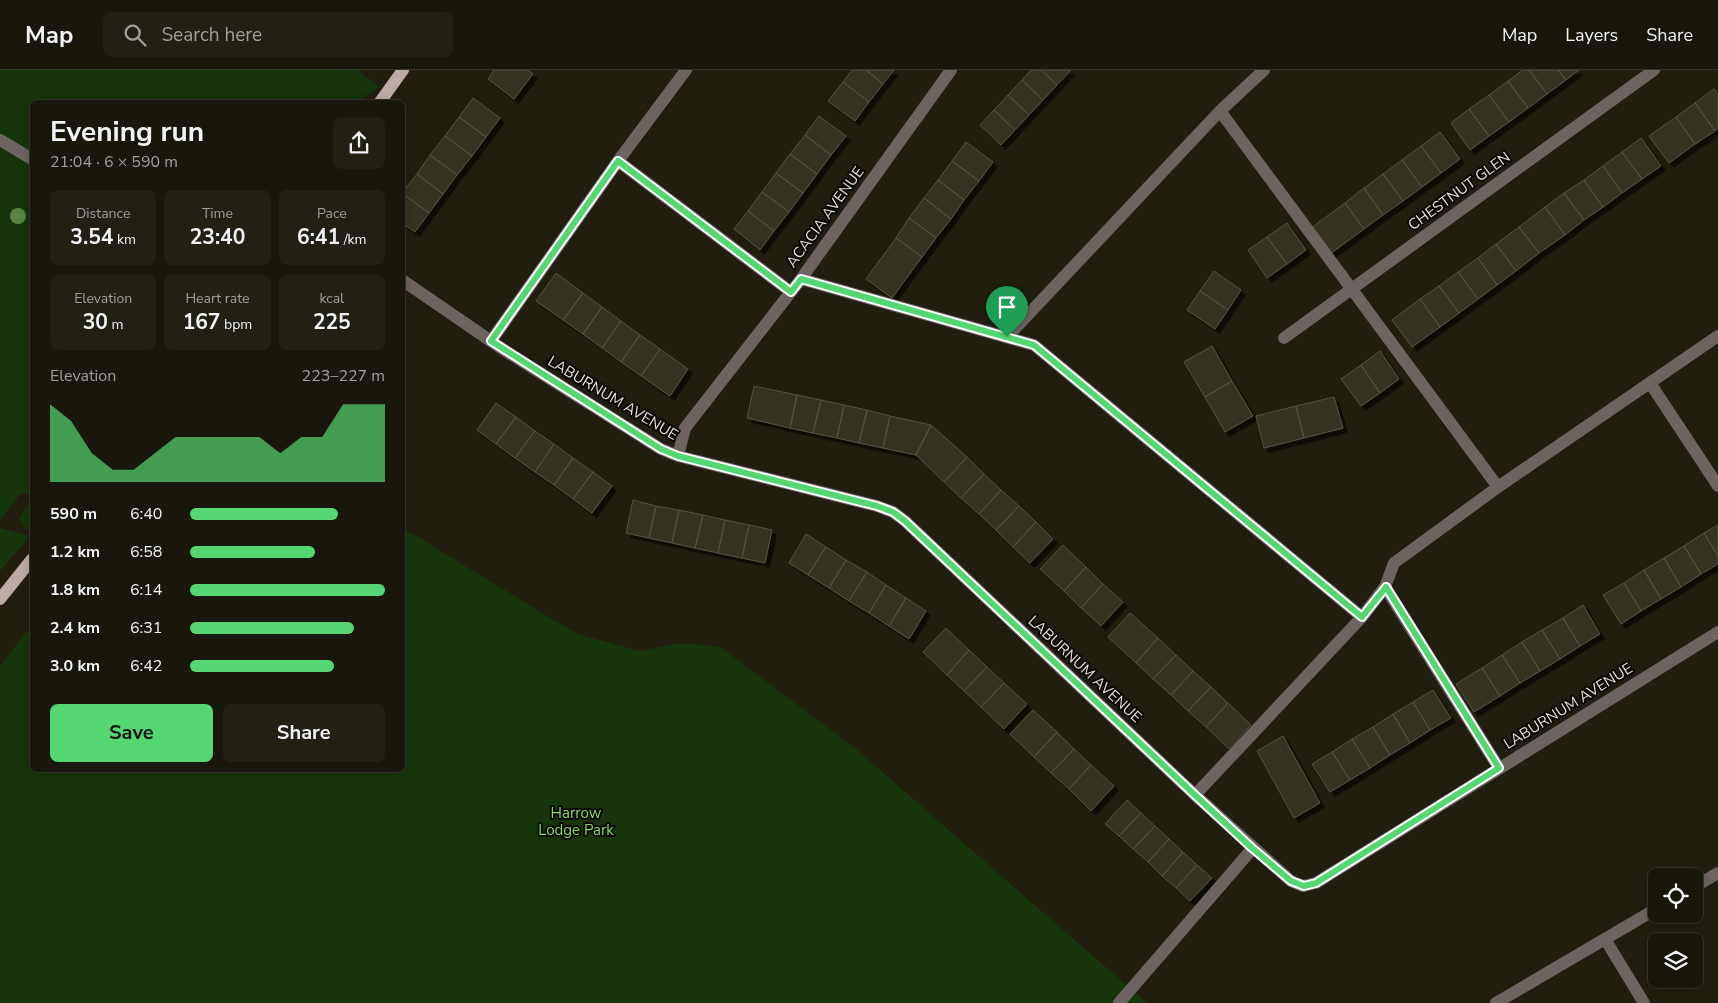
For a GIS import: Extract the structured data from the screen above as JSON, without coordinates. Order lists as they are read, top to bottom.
{
  "streets": {
    "street": ["CHESTNUT GLEN", "ACACIA AVENUE", "LABURNUM AVENUE"]
  },
  "crossings": [
    ["ACACIA AVENUE", "LABURNUM AVENUE"]
  ],
  "parks": ["Harrow Lodge Park"],
  "page": {
    "header": "Map",
    "search": "Search here",
    "nav": ["Map", "Layers", "Share"],
    "heading": ["Evening run", "21:04 · 6 × 590 m"],
    "stats": [
      ["Distance", "3.54 km"],
      ["Time", "23:40"],
      ["Pace", "6:41 /km"],
      ["Elevation", "30 m"],
      ["Heart rate", "167 bpm"],
      ["kcal", "225"]
    ],
    "chart": ["Elevation", "223–227 m"],
    "list": [
      {
        "name": "590 m",
        "note": "6:40"
      },
      {
        "name": "1.2 km",
        "note": "6:58"
      },
      {
        "name": "1.8 km",
        "note": "6:14"
      },
      {
        "name": "2.4 km",
        "note": "6:31"
      },
      {
        "name": "3.0 km",
        "note": "6:42"
      }
    ],
    "buttons": ["Save", "Share"]
  }
}
